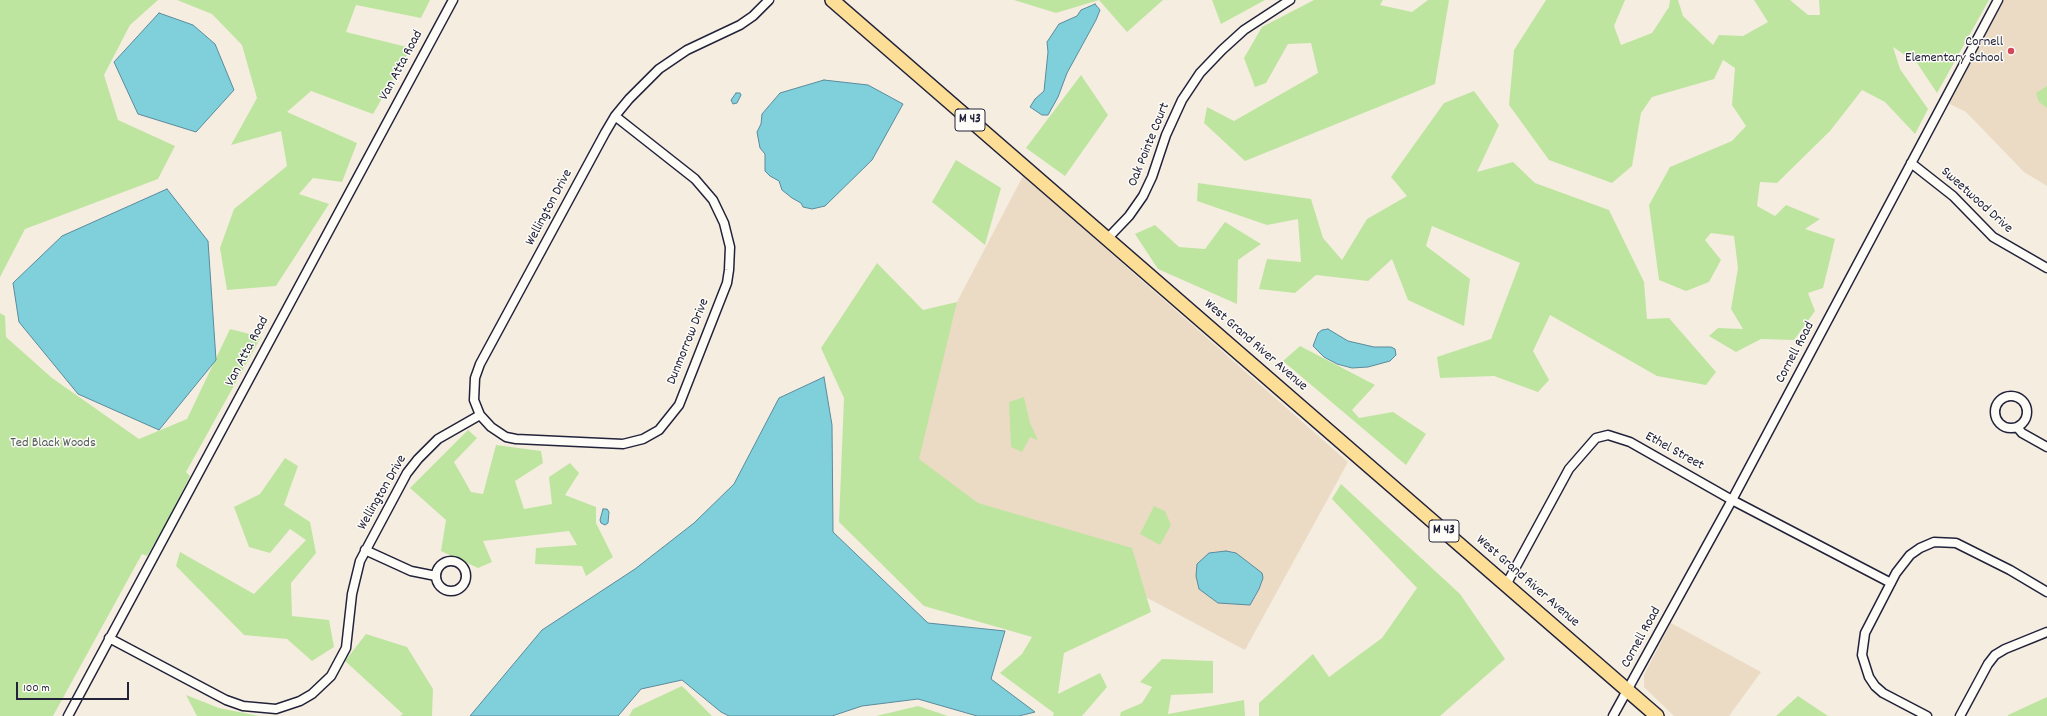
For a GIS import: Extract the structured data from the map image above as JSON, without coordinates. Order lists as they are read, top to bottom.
{
  "streets": {
    "main road": ["M 43", "West Grand River Avenue"],
    "street": [
      "Van Atta Road",
      "Oak Pointe Court",
      "Sweetwood Drive",
      "Wellington Drive",
      "Dunmorrow Drive",
      "Cornell Road",
      "Ethel Street"
    ]
  },
  "crossings": [
    ["Van Atta Road", "Wellington Drive"],
    ["Oak Pointe Court", "West Grand River Avenue"],
    ["Sweetwood Drive", "Cornell Road"],
    ["Wellington Drive", "Dunmorrow Drive"],
    ["West Grand River Avenue", "Cornell Road"],
    ["West Grand River Avenue", "Ethel Street"],
    ["Cornell Road", "Ethel Street"]
  ],
  "parks": ["Ted Black Woods"],
  "places": ["Cornell Elementary School"],
  "scale_bar": "100 m"
}
